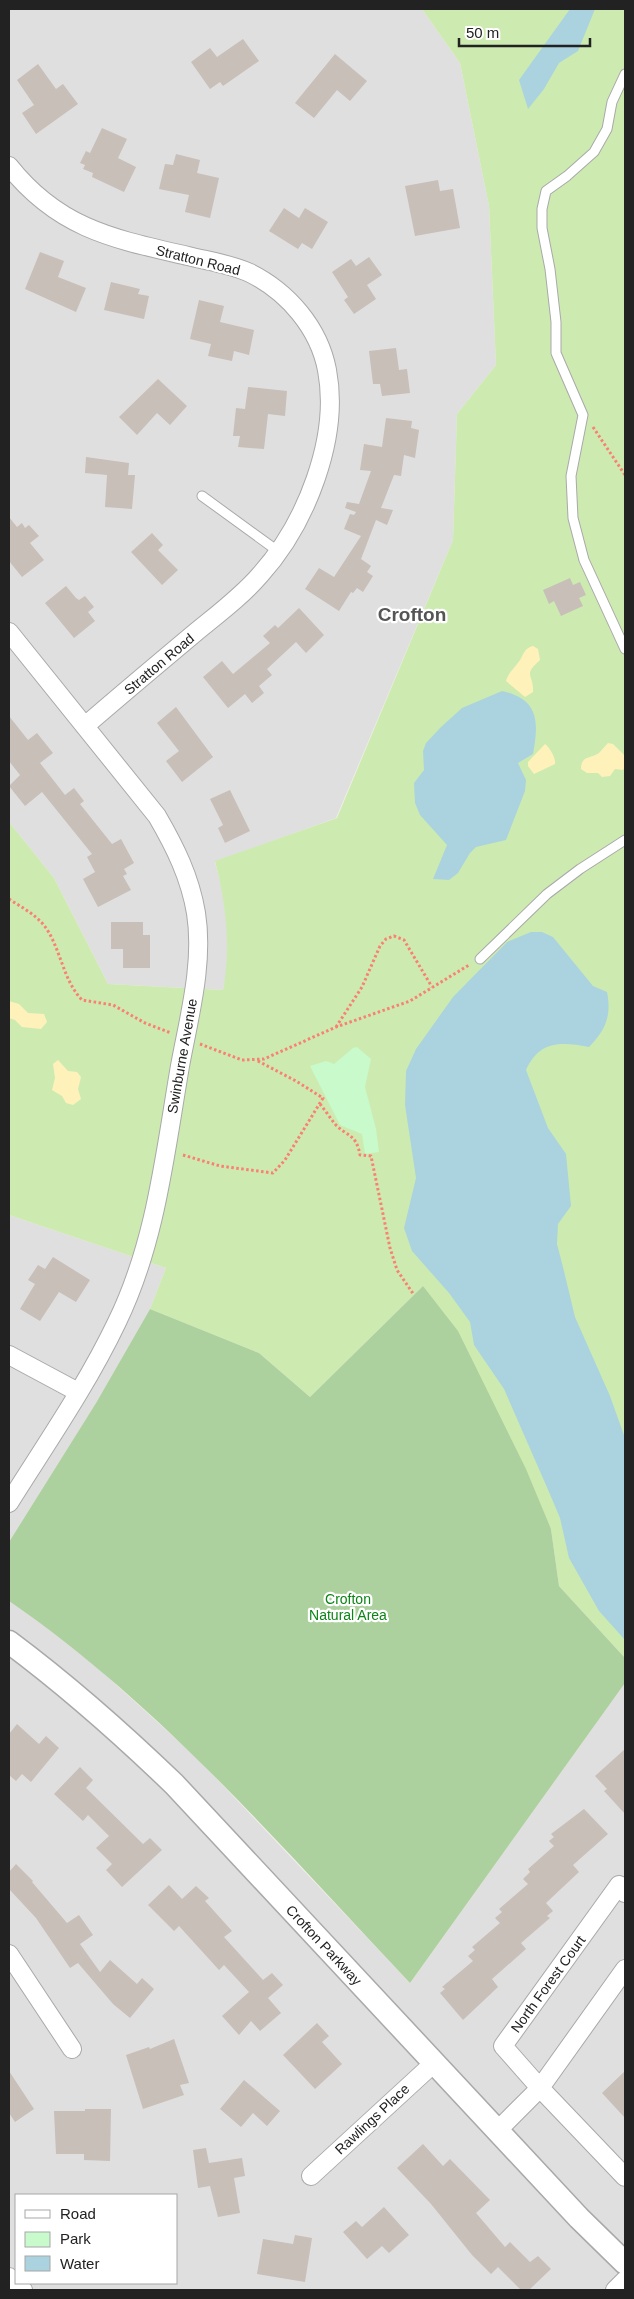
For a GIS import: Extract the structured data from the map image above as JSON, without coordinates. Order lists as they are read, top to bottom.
{
  "streets": {
    "street": [
      "Stratton Road",
      "Swinburne Avenue",
      "Crofton Parkway",
      "North Forest Court",
      "Rawlings Place"
    ]
  },
  "crossings": [
    ["Stratton Road", "Swinburne Avenue"],
    ["Crofton Parkway", "Rawlings Place"]
  ],
  "districts": ["Crofton"],
  "parks": ["Crofton Natural Area"],
  "legend": ["Road", "Park", "Water"],
  "scale_bar": "50 m"
}
